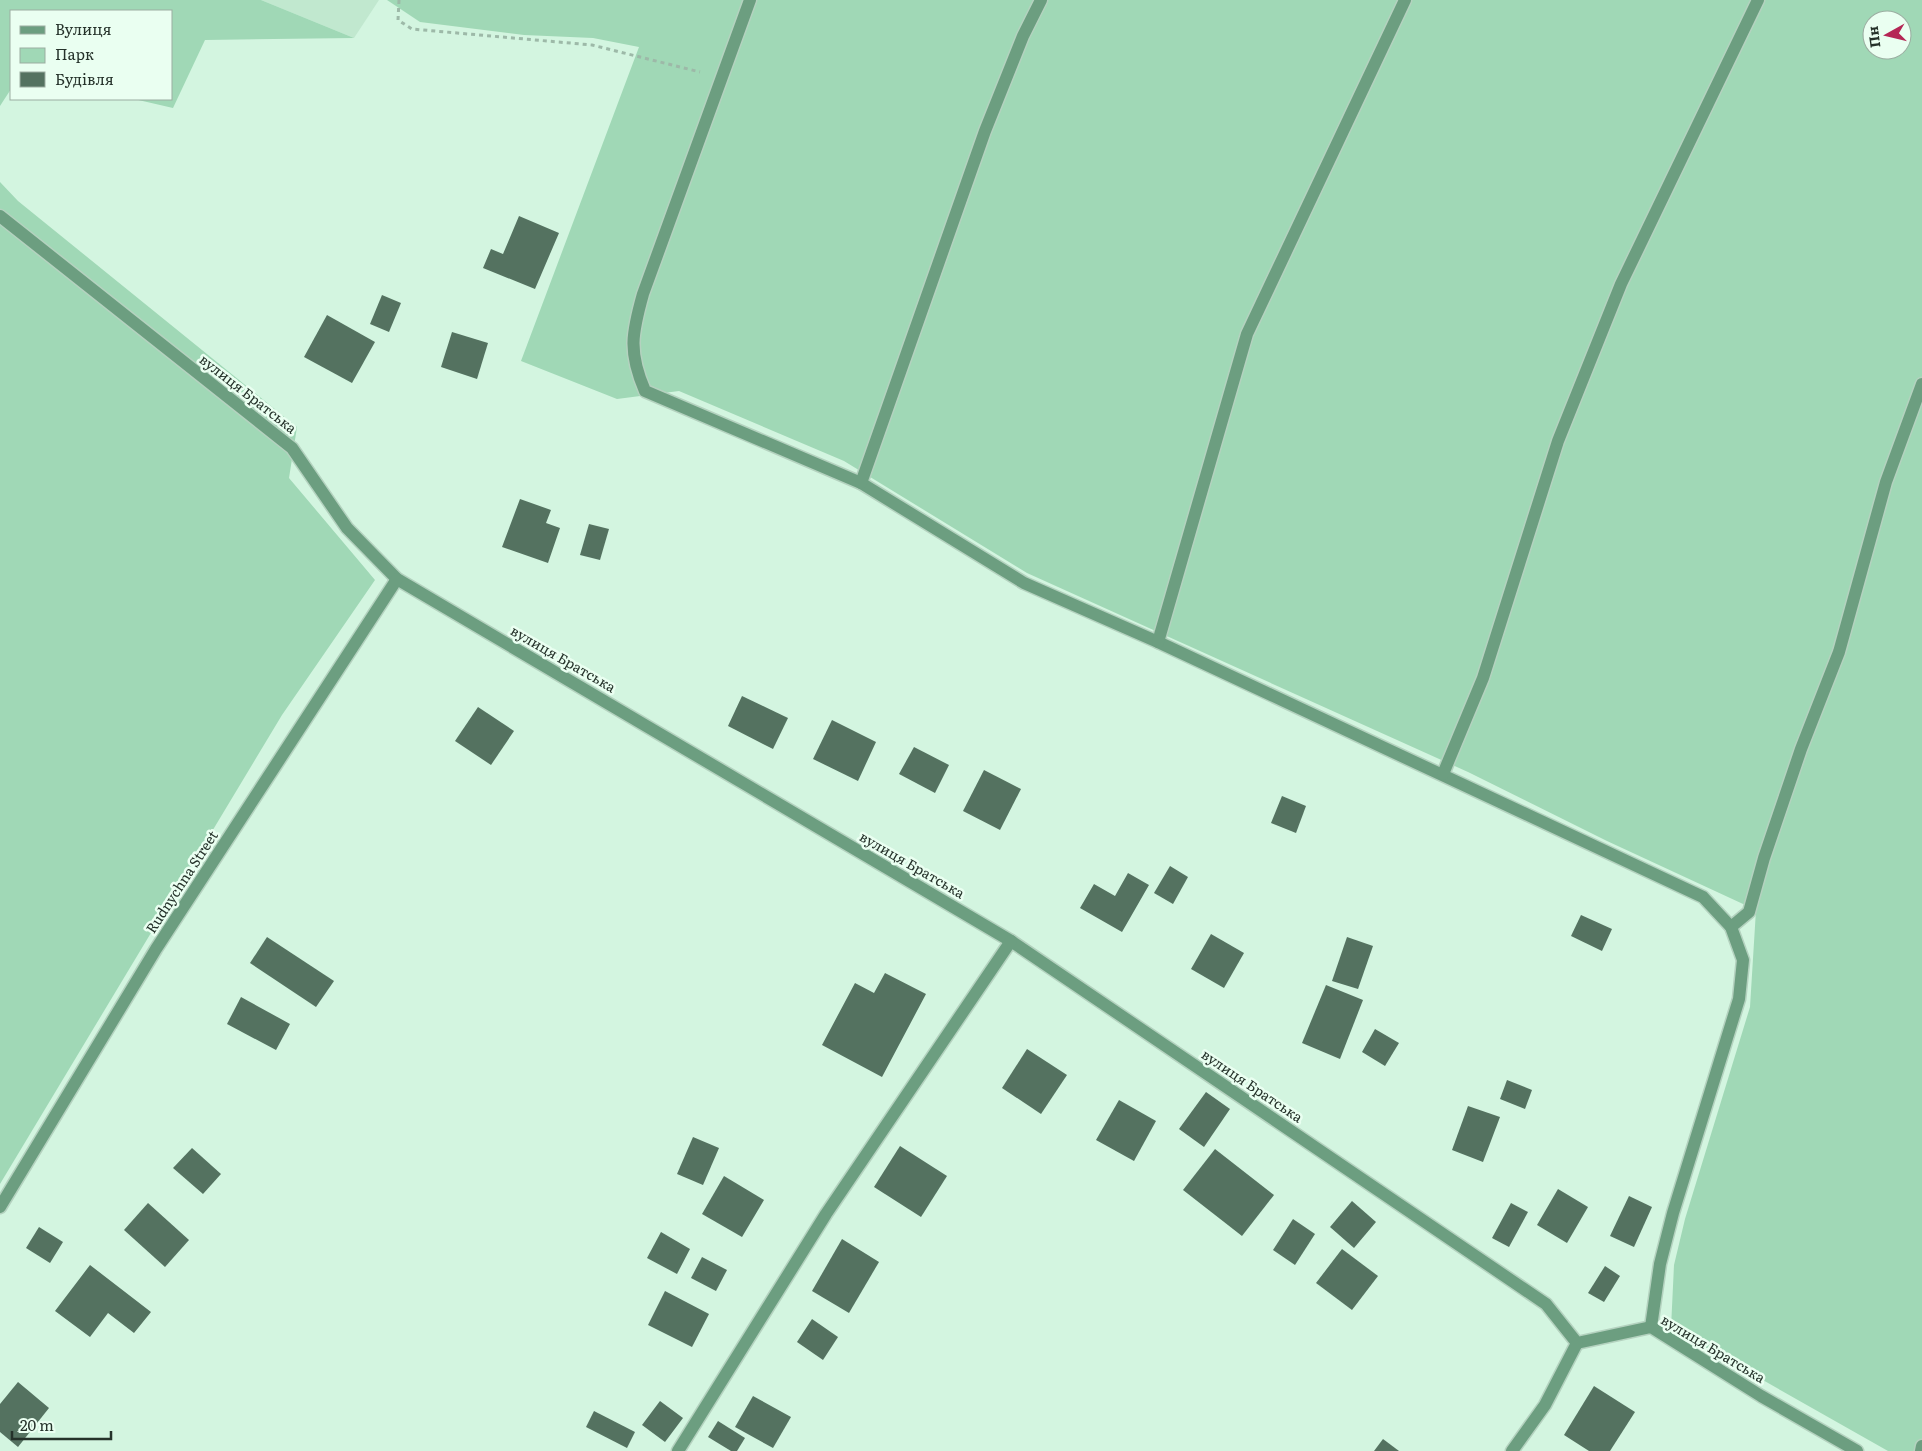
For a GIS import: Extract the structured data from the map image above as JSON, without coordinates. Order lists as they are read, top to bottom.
{
  "streets": {
    "street": ["вулиця Братська", "Rudnychna Street"]
  },
  "crossings": [
    ["вулиця Братська", "Rudnychna Street"]
  ],
  "legend": ["Вулиця", "Парк", "Будівля"],
  "scale_bar": "20 m",
  "north": "left"
}
